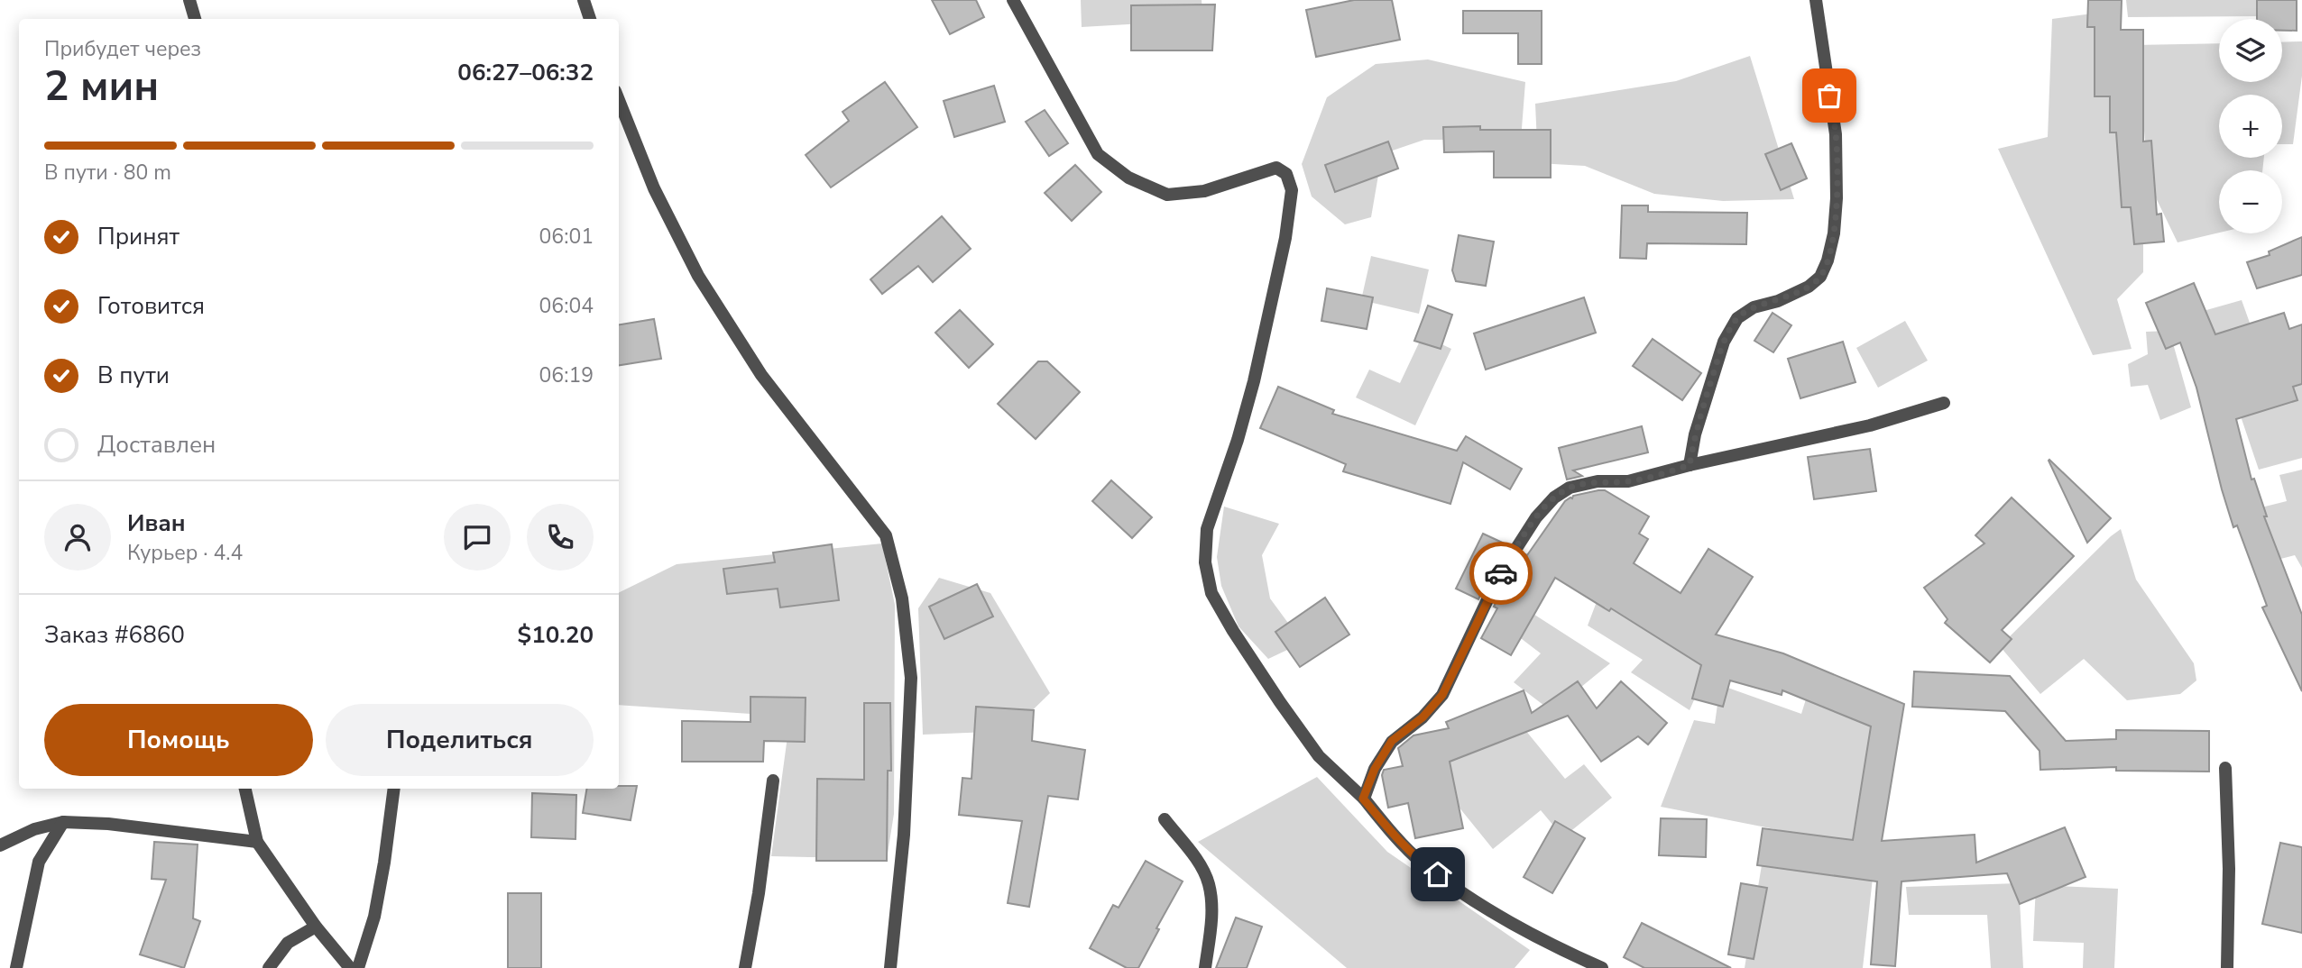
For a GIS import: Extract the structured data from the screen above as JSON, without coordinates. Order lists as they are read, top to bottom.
{
  "page": {
    "map_buttons": ["+", "−"],
    "heading": ["2 мин", "Прибудет через", "06:27–06:32"],
    "panel": [
      "Иван",
      "Курьер · 4.4",
      "Заказ #6860",
      "$10.20"
    ],
    "bar": "В пути · 80 m",
    "list": [
      ["Принят", "06:01"],
      ["Готовится", "06:04"],
      ["В пути", "06:19"],
      "Доставлен"
    ],
    "buttons": ["Помощь", "Поделиться"]
  }
}
